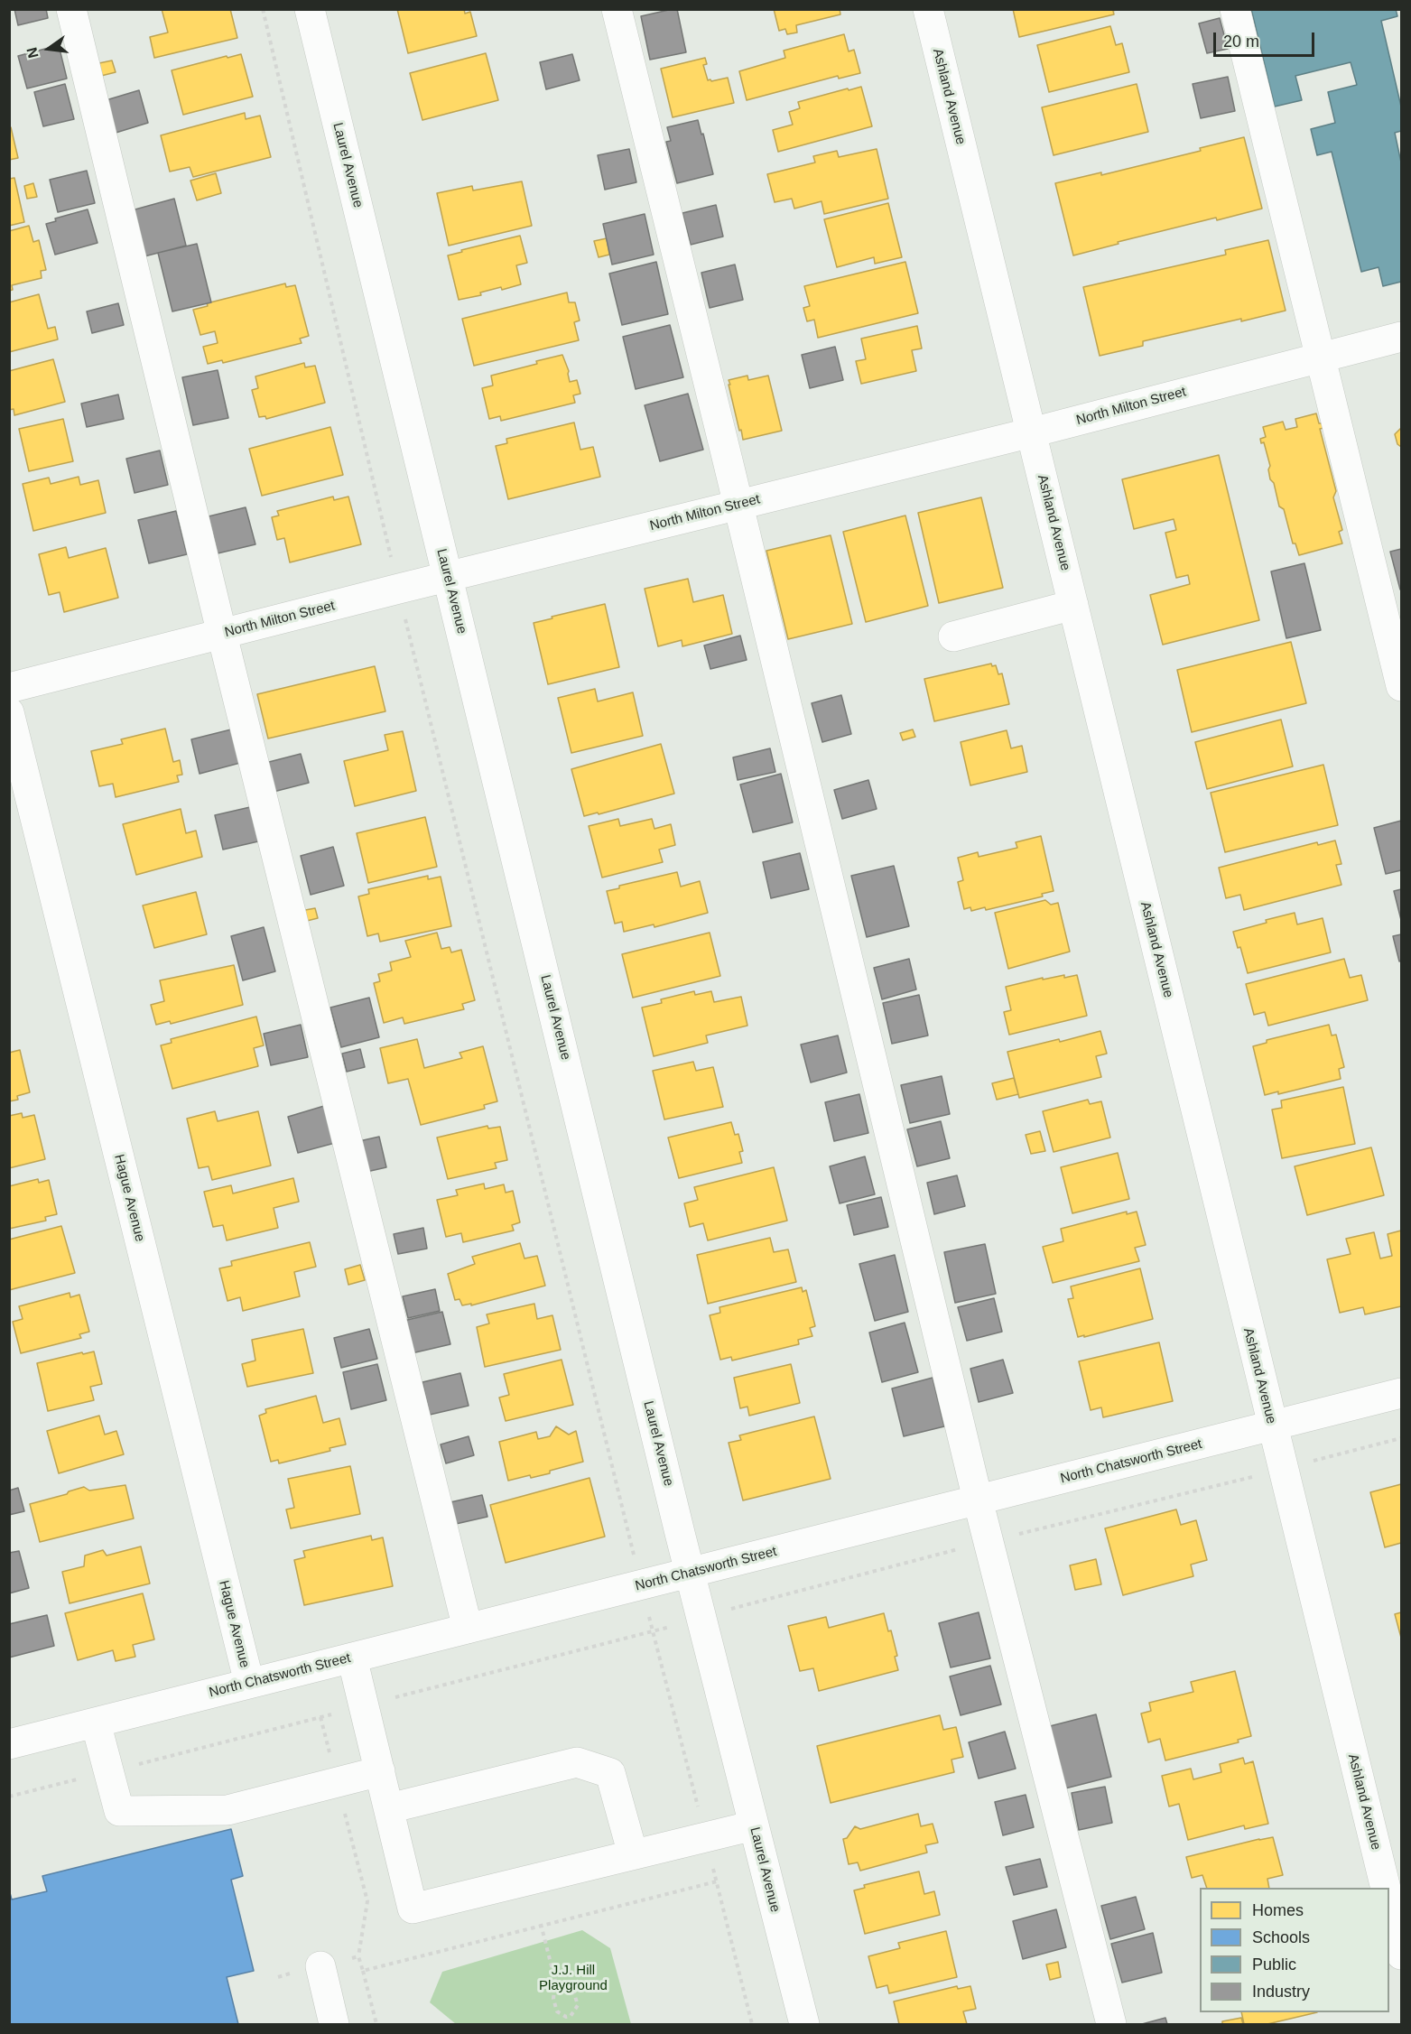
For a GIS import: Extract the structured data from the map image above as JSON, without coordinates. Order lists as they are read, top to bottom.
{
  "streets": {
    "street": [
      "Ashland Avenue",
      "Laurel Avenue",
      "North Milton Street",
      "Hague Avenue",
      "North Chatsworth Street"
    ]
  },
  "crossings": [
    ["Ashland Avenue", "North Milton Street"],
    ["Ashland Avenue", "North Chatsworth Street"],
    ["Laurel Avenue", "North Milton Street"],
    ["Laurel Avenue", "North Chatsworth Street"],
    ["Hague Avenue", "North Chatsworth Street"]
  ],
  "parks": ["J.J. Hill Playground"],
  "legend": [
    "Homes",
    "Schools",
    "Public",
    "Industry"
  ],
  "scale_bar": "20 m",
  "north": "left"
}
